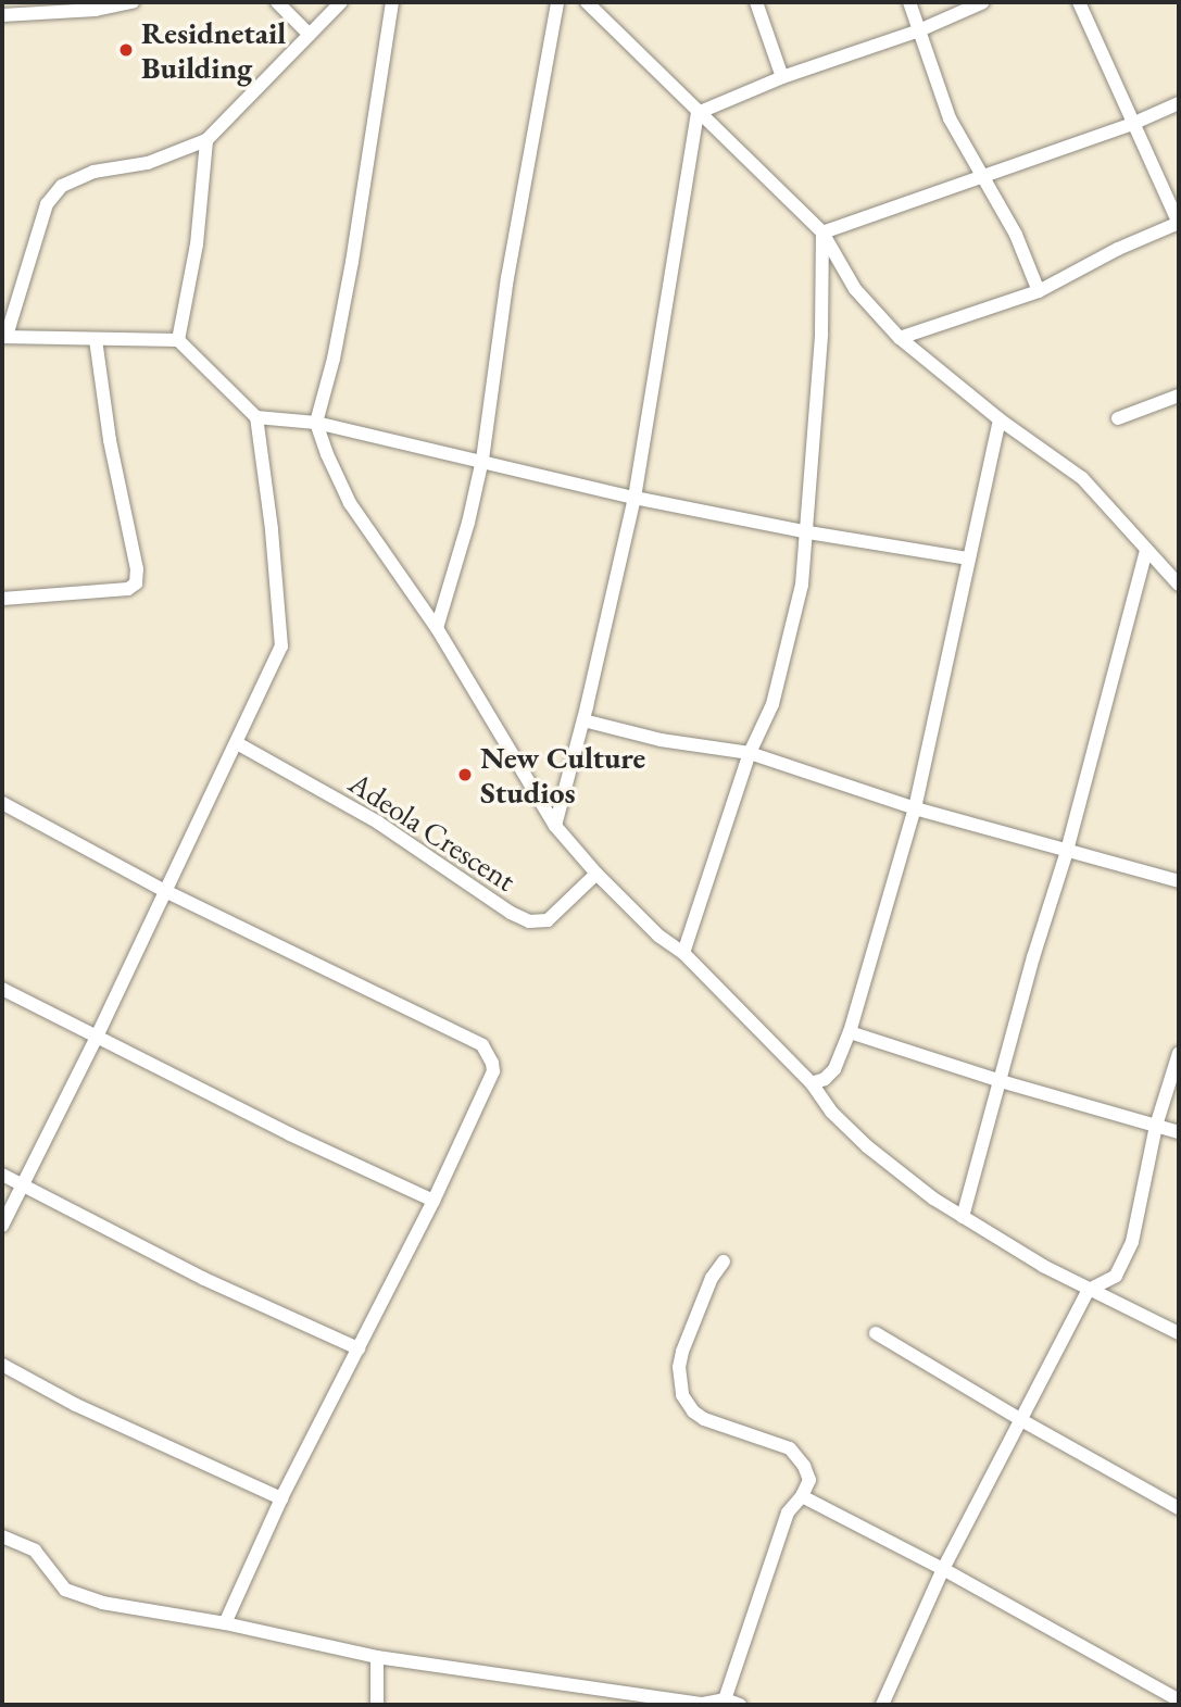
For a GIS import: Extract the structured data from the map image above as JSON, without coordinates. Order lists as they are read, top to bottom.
{
  "streets": {
    "street": ["Adeola Crescent"]
  },
  "places": ["Residnetail Building", "New Culture Studios"]
}
